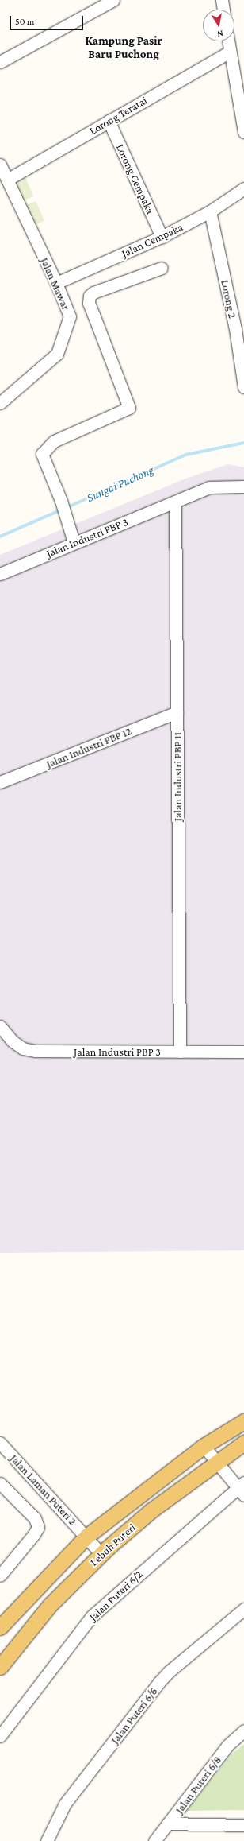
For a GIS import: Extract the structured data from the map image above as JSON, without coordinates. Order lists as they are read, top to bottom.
{
  "streets": {
    "main road": ["Lebuh Puteri"],
    "street": [
      "Lorong Teratai",
      "Lorong Cempaka",
      "Jalan Cempaka",
      "Jalan Mawar",
      "Lorong 2",
      "Jalan Industri PBP 3",
      "Jalan Industri PBP 12",
      "Jalan Industri PBP 11",
      "Jalan Laman Puteri 2",
      "Jalan Puteri 6/2",
      "Jalan Puteri 6/6",
      "Jalan Puteri 6/8"
    ]
  },
  "crossings": [
    ["Lorong Teratai", "Lorong Cempaka"],
    ["Lorong Teratai", "Jalan Mawar"],
    ["Lorong Cempaka", "Jalan Cempaka"],
    ["Jalan Cempaka", "Jalan Mawar"],
    ["Jalan Cempaka", "Lorong 2"],
    ["Jalan Industri PBP 3", "Jalan Industri PBP 11"],
    ["Jalan Industri PBP 12", "Jalan Industri PBP 11"],
    ["Jalan Laman Puteri 2", "Lebuh Puteri"]
  ],
  "districts": ["Kampung Pasir Baru Puchong"],
  "water": ["Sungai Puchong"],
  "scale_bar": "50 m",
  "north": "bottom"
}
